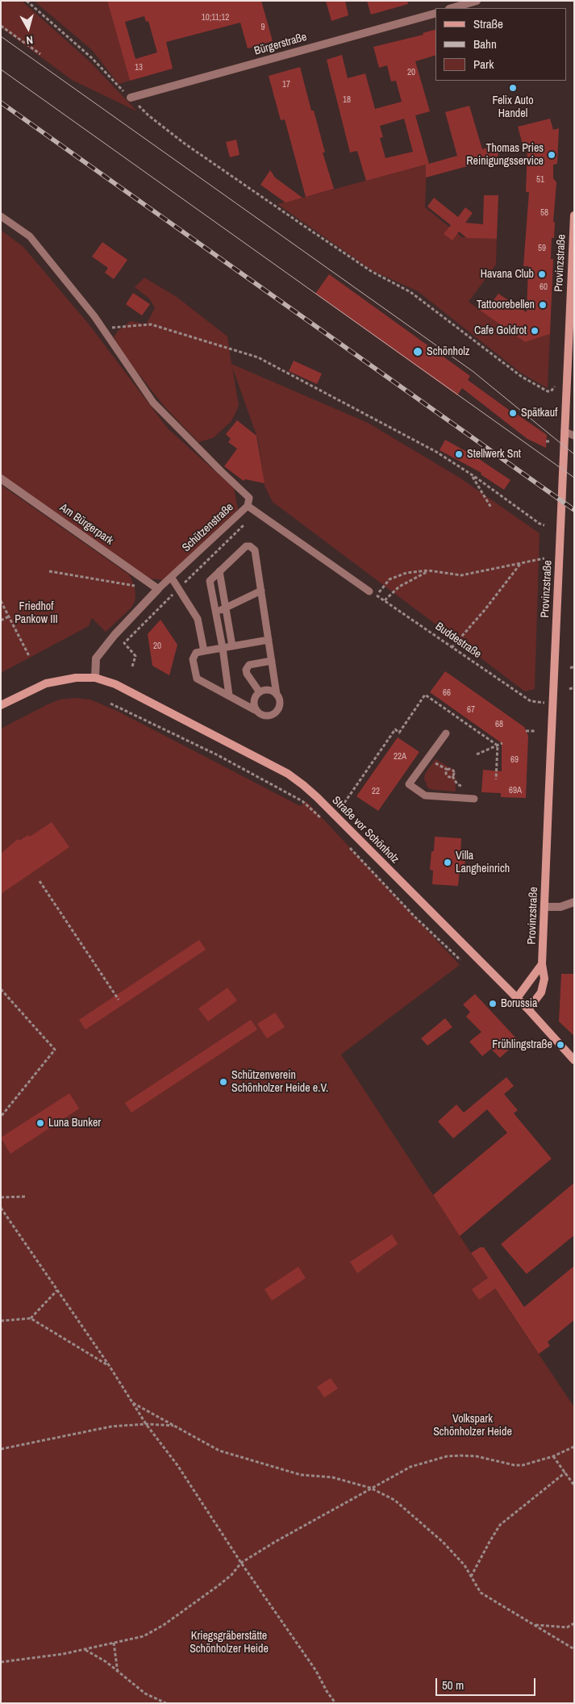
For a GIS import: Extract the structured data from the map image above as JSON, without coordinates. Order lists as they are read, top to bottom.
{
  "streets": {
    "main road": ["Provinzstraße", "Straße vor Schönholz"],
    "street": ["Bürgerstraße", "Am Bürgerpark", "Schützenstraße"],
    "path": ["Buddestraße"]
  },
  "crossings": [
    ["Provinzstraße", "Straße vor Schönholz"],
    ["Am Bürgerpark", "Schützenstraße"],
    ["Schützenstraße", "Buddestraße"],
    ["Schützenstraße", "Straße vor Schönholz"]
  ],
  "parks": ["Friedhof Pankow III", "Volkspark Schönholzer Heide", "Kriegsgräberstätte Schönholzer Heide"],
  "places": [
    "Felix Auto Handel",
    "Thomas Pries Reinigungsservice",
    "Havana Club",
    "Tattoorebellen",
    "Cafe Goldrot",
    "Schönholz",
    "Spätkauf",
    "Stellwerk Snt",
    "Villa Langheinrich",
    "Borussia",
    "Frühlingstraße",
    "Schützenverein Schönholzer Heide e.V.",
    "Luna Bunker"
  ],
  "house_numbers": [
    "10;11;12",
    "9",
    "13",
    "20",
    "17",
    "18",
    "51",
    "58",
    "59",
    "60",
    "20",
    "66",
    "67",
    "68",
    "22A",
    "69",
    "69A",
    "22"
  ],
  "legend": ["Straße", "Bahn", "Park"],
  "scale_bar": "50 m",
  "north": "bottom"
}
